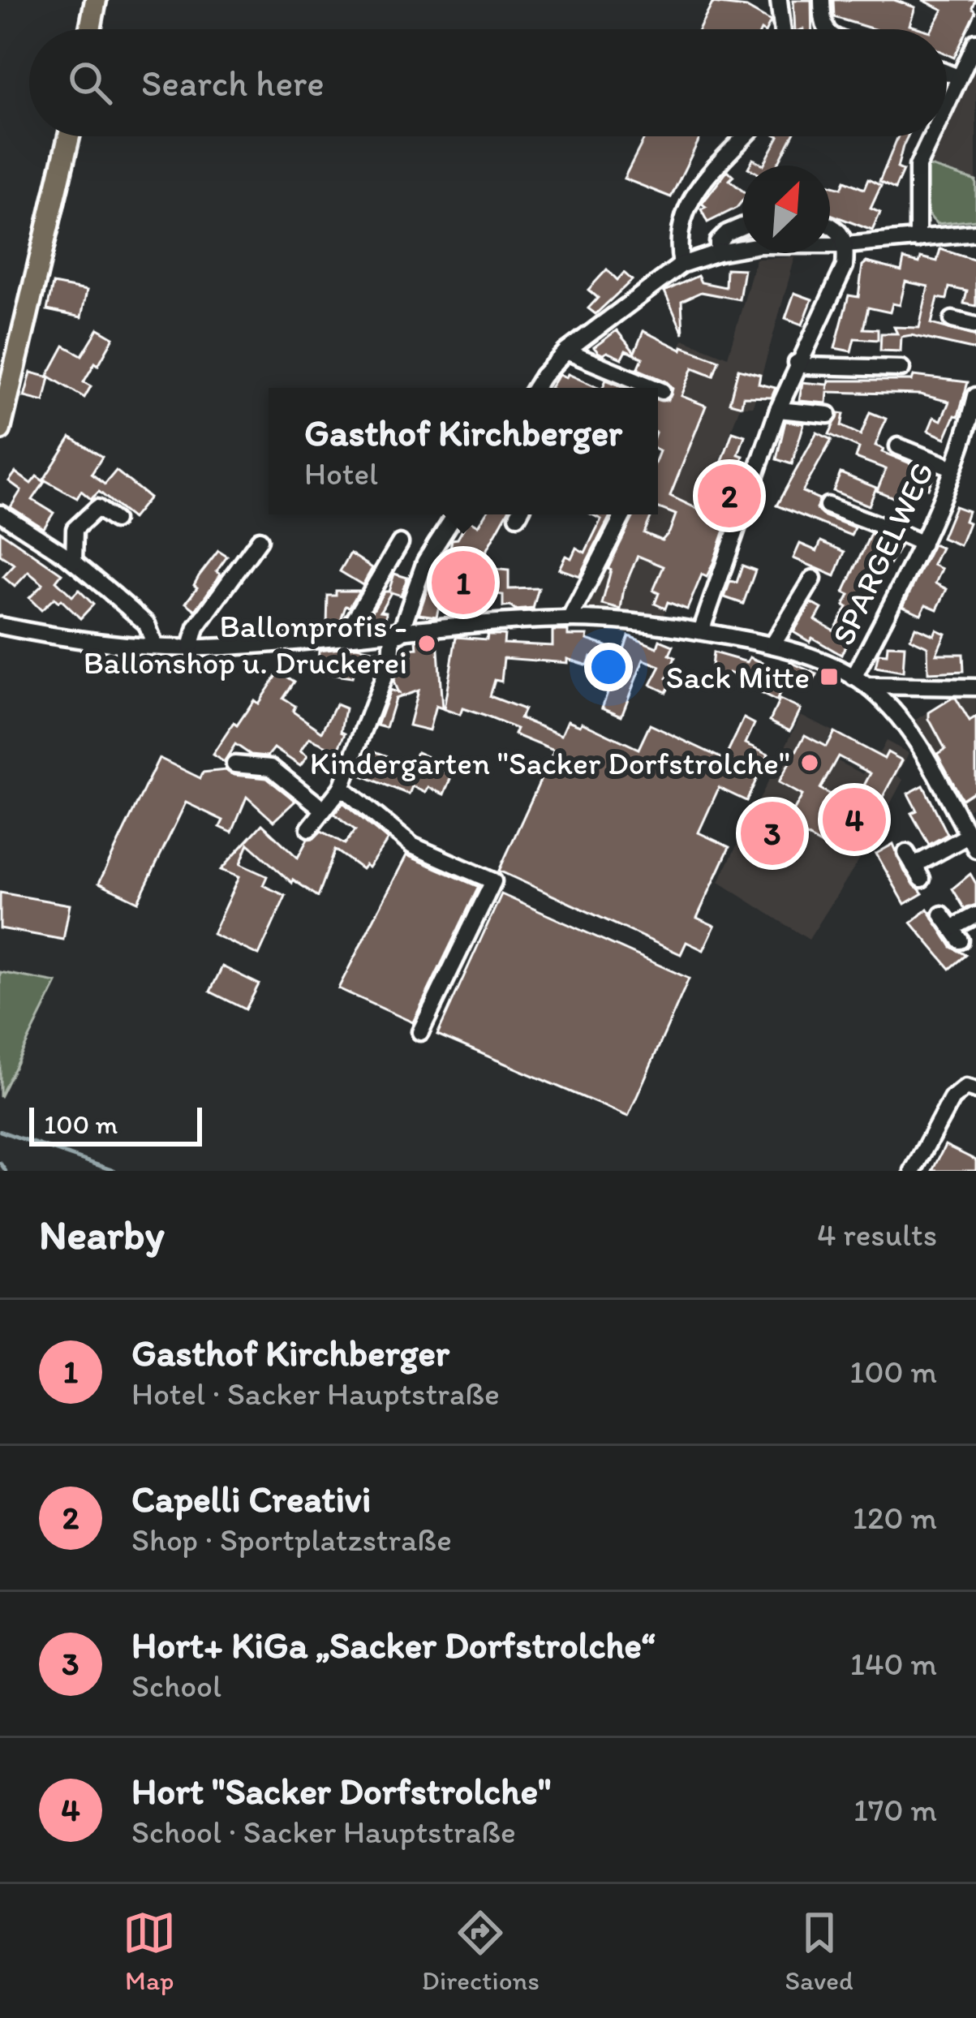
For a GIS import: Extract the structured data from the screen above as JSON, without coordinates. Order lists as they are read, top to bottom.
{
  "streets": {
    "street": ["SPARGELWEG"]
  },
  "places": {
    "other": ["Ballonprofis - Ballonshop u. Druckerei", "Kindergarten \"Sacker Dorfstrolche\""],
    "transit": ["Sack Mitte"]
  },
  "scale_bar": "100 m",
  "north": "top right",
  "page": {
    "search": "Search here",
    "popup": ["Gasthof Kirchberger", "Hotel"],
    "pins": [
      "2",
      "1",
      "4",
      "3"
    ],
    "scale": "100 m",
    "heading": ["Nearby", "4 results"],
    "list": [
      {
        "mark": "1",
        "name": "Gasthof Kirchberger",
        "note": "Hotel · Sacker Hauptstraße",
        "value": "100 m"
      },
      {
        "mark": "2",
        "name": "Capelli Creativi",
        "note": "Shop · Sportplatzstraße",
        "value": "120 m"
      },
      {
        "mark": "3",
        "name": "Hort+ KiGa „Sacker Dorfstrolche“",
        "note": "School",
        "value": "140 m"
      },
      {
        "mark": "4",
        "name": "Hort \"Sacker Dorfstrolche\"",
        "note": "School · Sacker Hauptstraße",
        "value": "170 m"
      }
    ],
    "nav": ["Map", "Directions", "Saved"]
  }
}
